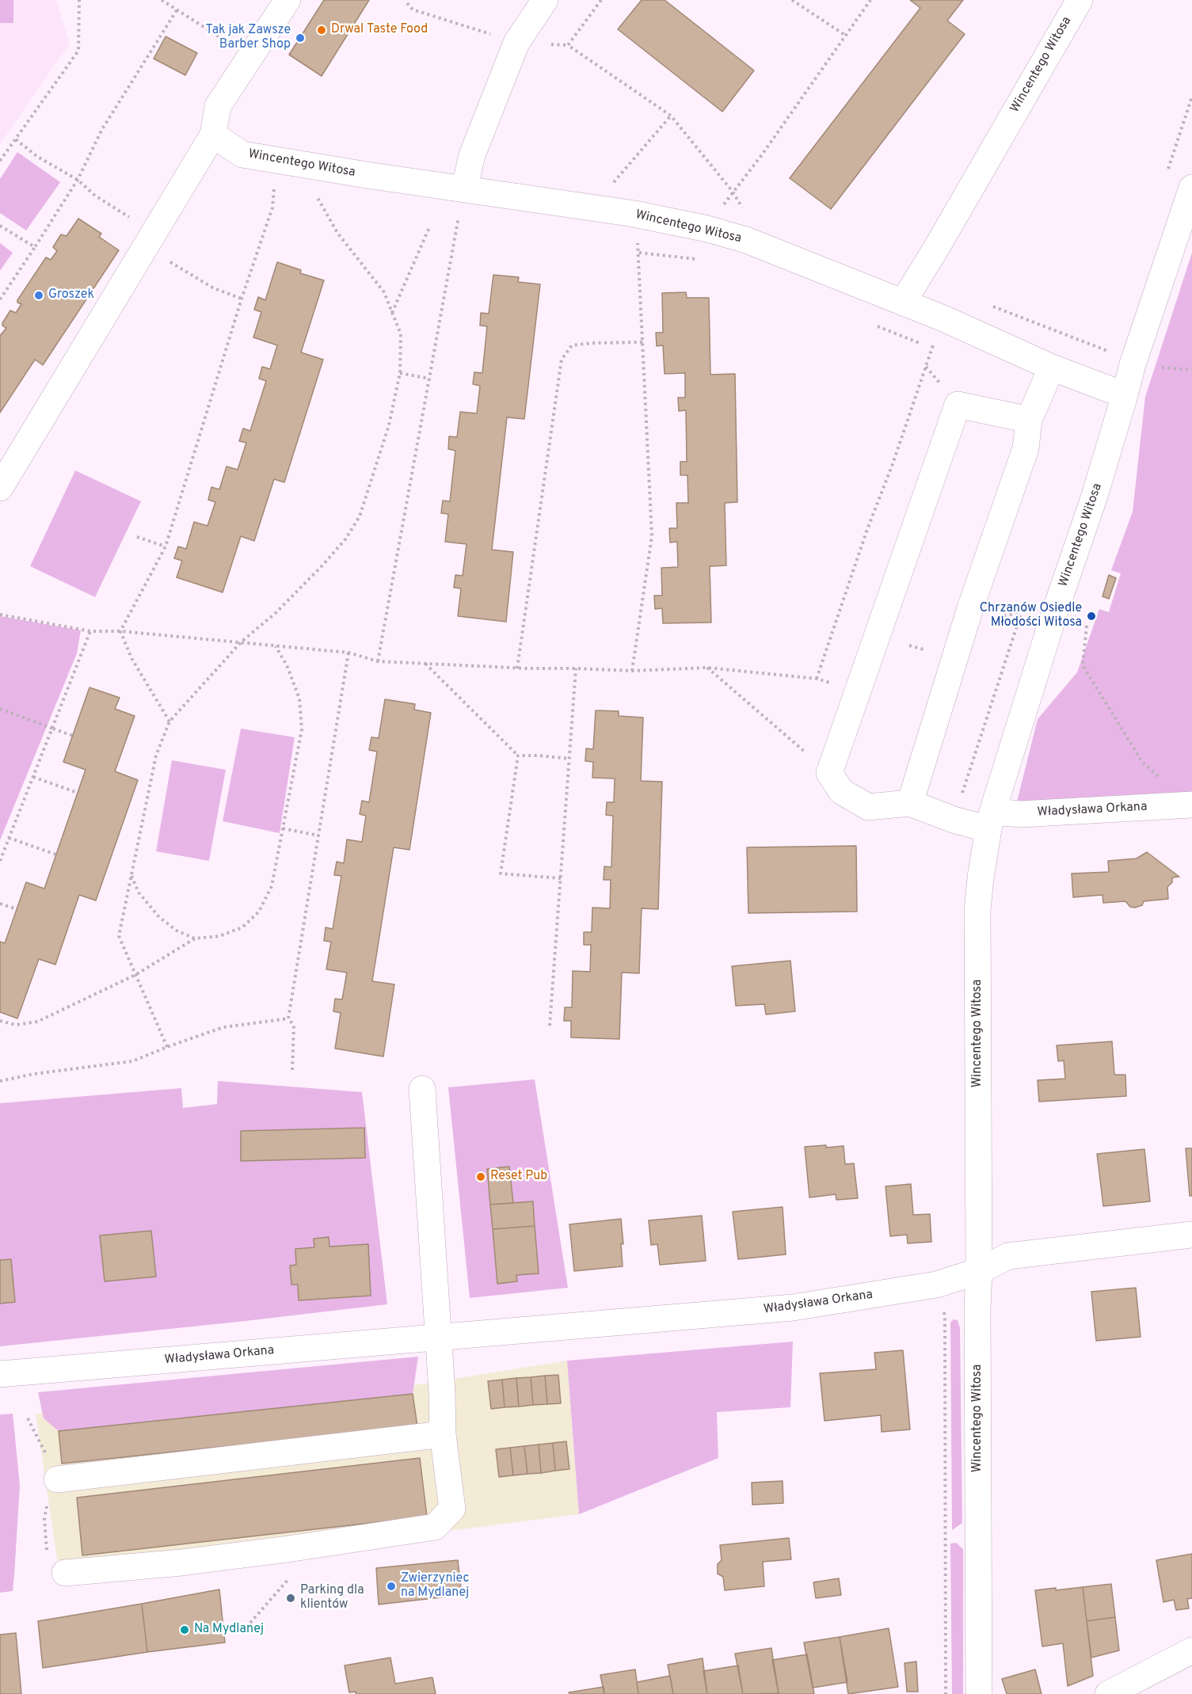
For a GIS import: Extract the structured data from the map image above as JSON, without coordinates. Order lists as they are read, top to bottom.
{
  "streets": {
    "street": ["Wincentego Witosa", "Władysława Orkana"]
  },
  "crossings": [
    ["Wincentego Witosa", "Władysława Orkana"]
  ],
  "places": [
    "Drwal Taste Food",
    "Tak jak Zawsze Barber Shop",
    "Groszek",
    "Chrzanów Osiedle Młodości Witosa",
    "Reset Pub",
    "Zwierzyniec na Mydlanej",
    "Parking dla klientów",
    "Na Mydlanej"
  ]
}
